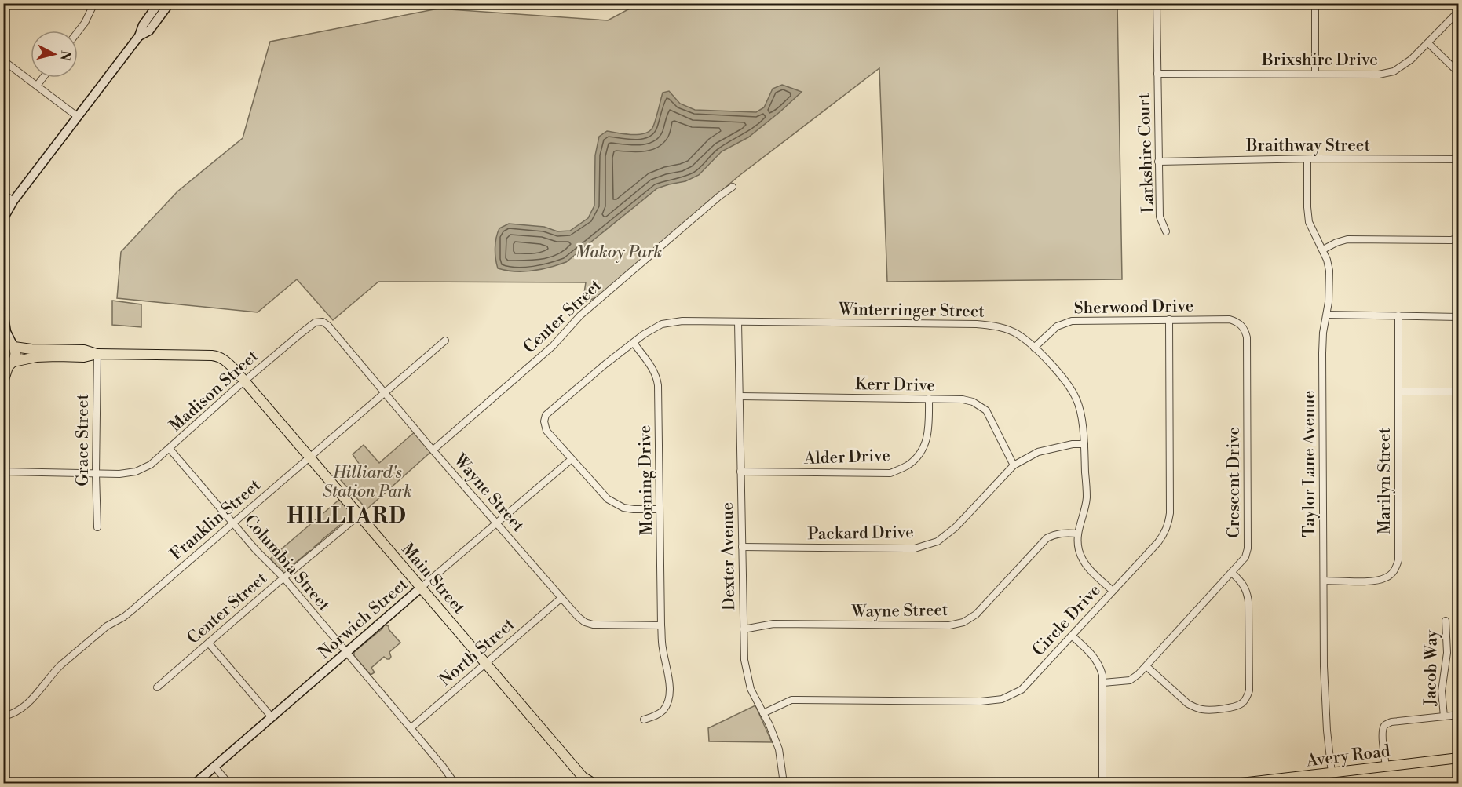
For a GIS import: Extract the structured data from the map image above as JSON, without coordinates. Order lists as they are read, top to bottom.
{
  "streets": {
    "main road": ["Main Street", "Norwich Street", "Avery Road"],
    "street": [
      "Brixshire Drive",
      "Braithway Street",
      "Larkshire Court",
      "Sherwood Drive",
      "Winterringer Street",
      "Center Street",
      "Kerr Drive",
      "Madison Street",
      "Grace Street",
      "Alder Drive",
      "Taylor Lane Avenue",
      "Morning Drive",
      "Marilyn Street",
      "Crescent Drive",
      "Wayne Street",
      "Franklin Street",
      "Packard Drive",
      "Dexter Avenue",
      "Columbia Street",
      "Circle Drive",
      "North Street",
      "Jacob Way"
    ]
  },
  "crossings": [
    ["Brixshire Drive", "Larkshire Court"],
    ["Braithway Street", "Larkshire Court"],
    ["Braithway Street", "Taylor Lane Avenue"],
    ["Sherwood Drive", "Winterringer Street"],
    ["Sherwood Drive", "Crescent Drive"],
    ["Sherwood Drive", "Circle Drive"],
    ["Winterringer Street", "Morning Drive"],
    ["Winterringer Street", "Wayne Street"],
    ["Winterringer Street", "Packard Drive"],
    ["Winterringer Street", "Dexter Avenue"],
    ["Winterringer Street", "Norwich Street"],
    ["Winterringer Street", "Circle Drive"],
    ["Center Street", "Wayne Street"],
    ["Center Street", "Columbia Street"],
    ["Center Street", "Main Street"],
    ["Kerr Drive", "Alder Drive"],
    ["Kerr Drive", "Packard Drive"],
    ["Kerr Drive", "Dexter Avenue"],
    ["Madison Street", "Grace Street"],
    ["Madison Street", "Wayne Street"],
    ["Madison Street", "Columbia Street"],
    ["Madison Street", "Main Street"],
    ["Grace Street", "Main Street"],
    ["Alder Drive", "Dexter Avenue"],
    ["Taylor Lane Avenue", "Marilyn Street"],
    ["Taylor Lane Avenue", "Avery Road"],
    ["Morning Drive", "Wayne Street"],
    ["Wayne Street", "Franklin Street"],
    ["Wayne Street", "Dexter Avenue"],
    ["Wayne Street", "Norwich Street"],
    ["Wayne Street", "North Street"],
    ["Franklin Street", "Columbia Street"],
    ["Franklin Street", "Main Street"],
    ["Packard Drive", "Dexter Avenue"],
    ["Dexter Avenue", "Circle Drive"],
    ["Columbia Street", "Norwich Street"],
    ["Columbia Street", "North Street"],
    ["Main Street", "Norwich Street"],
    ["Main Street", "North Street"]
  ],
  "districts": ["HILLIARD"],
  "parks": ["Makoy Park", "Hilliard's Station Park"],
  "north": "right"
}
